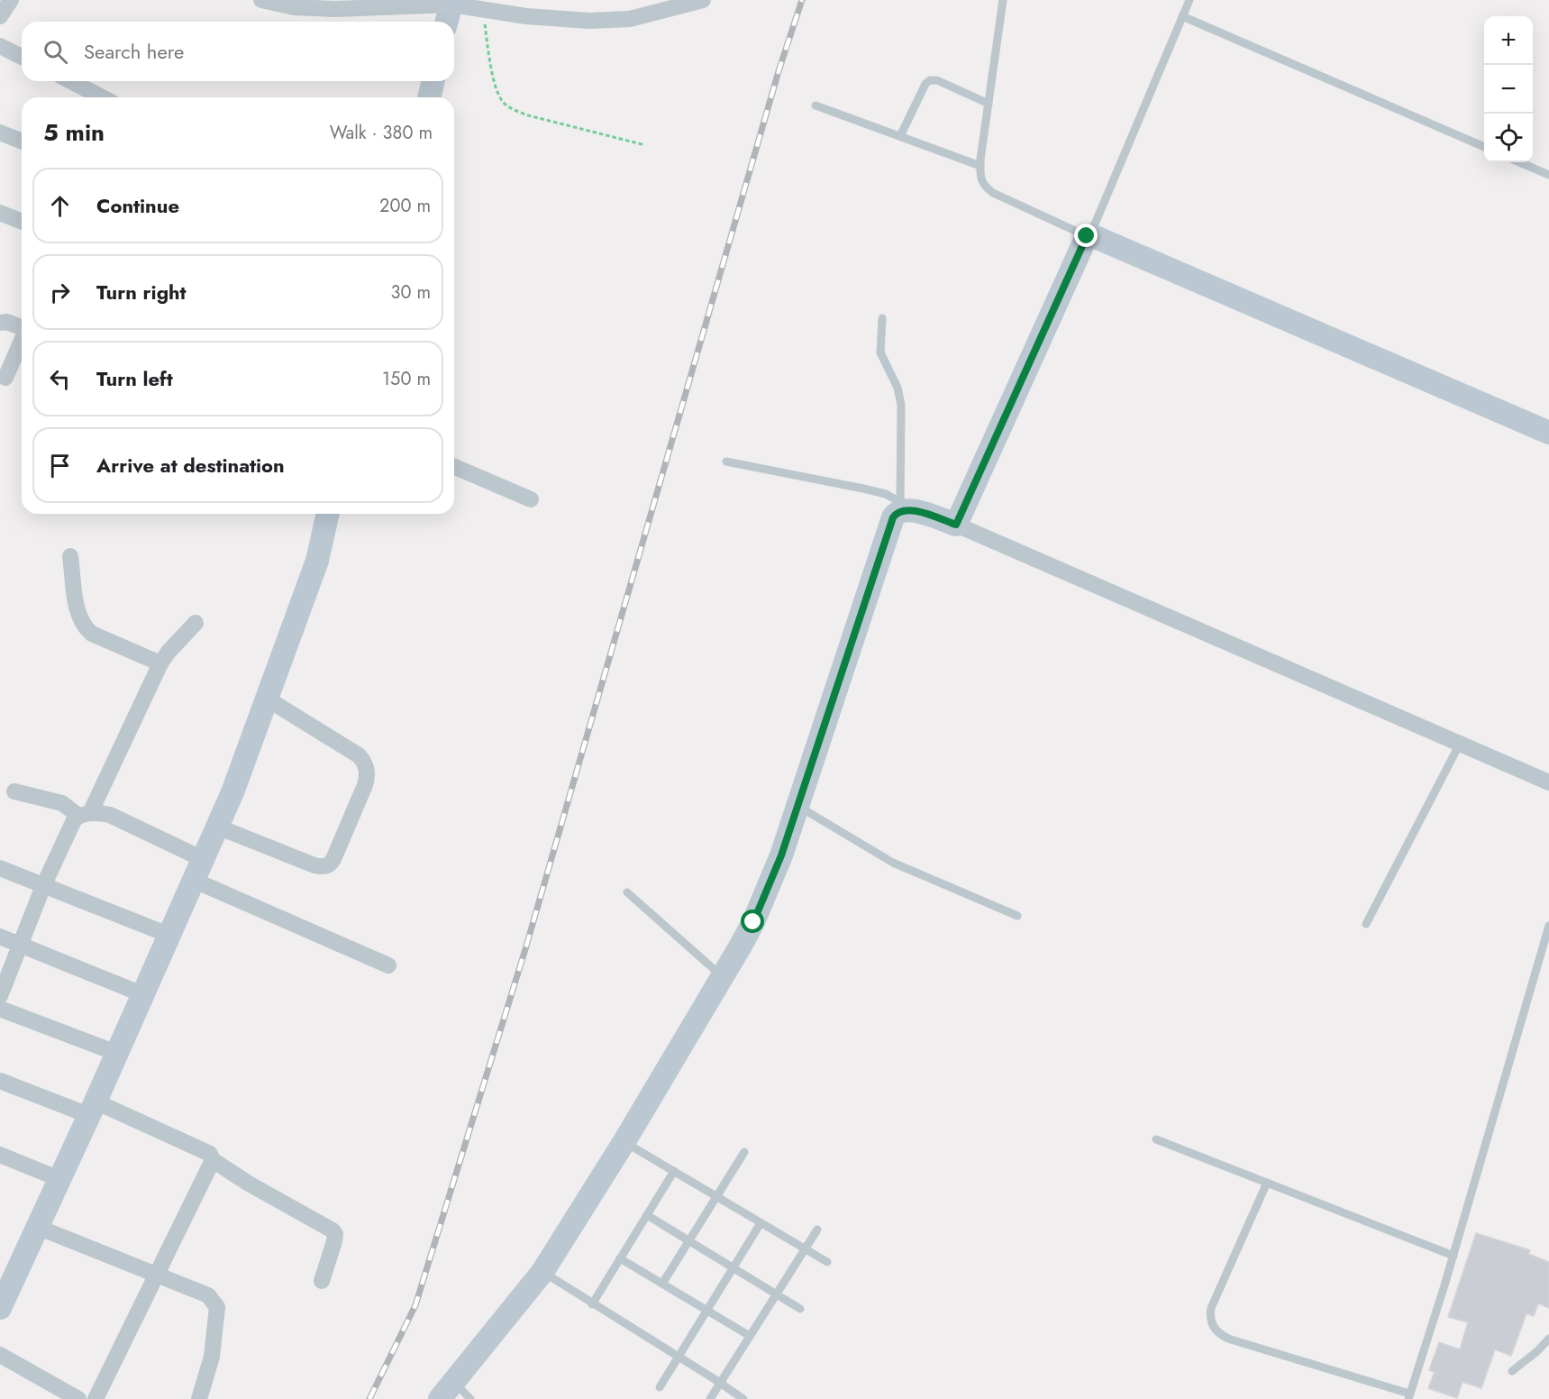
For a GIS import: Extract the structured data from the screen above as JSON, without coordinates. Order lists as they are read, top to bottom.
{
  "page": {
    "map_buttons": ["+", "−"],
    "search": "Search here",
    "heading": ["5 min", "Walk · 380 m"],
    "list": [
      ["Continue", "200 m"],
      ["Turn right", "30 m"],
      ["Turn left", "150 m"],
      "Arrive at destination"
    ]
  }
}
